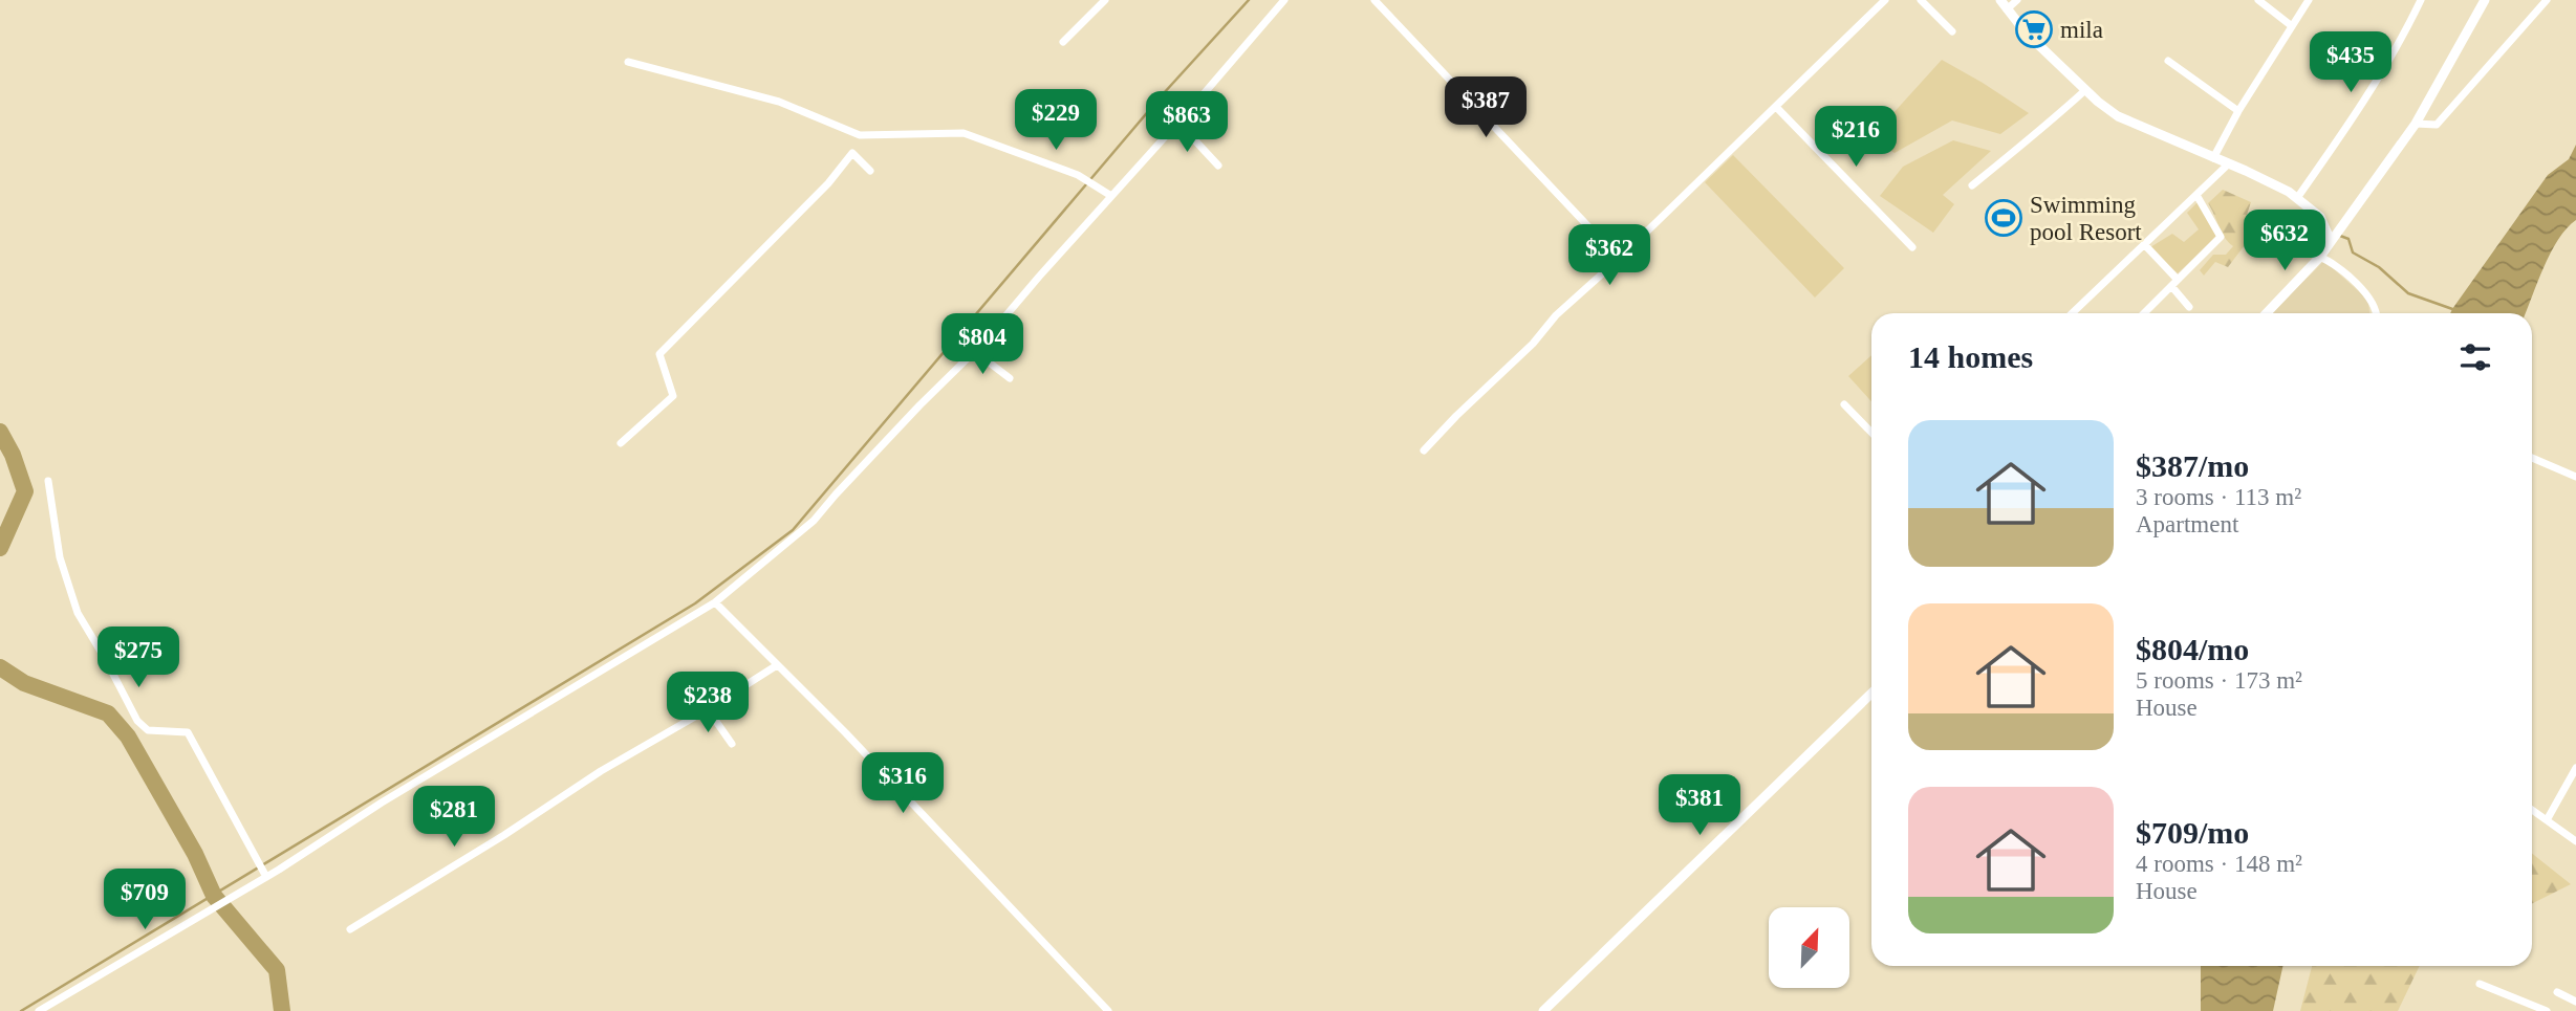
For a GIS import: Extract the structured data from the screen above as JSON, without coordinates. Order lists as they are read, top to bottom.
{
  "places": {
    "supermarket": ["mila"],
    "sports": ["Swimming pool Resort"]
  },
  "north": "top right",
  "page": {
    "price": [
      "$435",
      "$387",
      "$229",
      "$863",
      "$216",
      "$632",
      "$362",
      "$804",
      "$275",
      "$238",
      "$316",
      "$381",
      "$281",
      "$709"
    ],
    "heading": "14 homes",
    "list": [
      {
        "name": "$387/mo",
        "note": "3 rooms · 113 m² · Apartment"
      },
      {
        "name": "$804/mo",
        "note": "5 rooms · 173 m² · House"
      },
      {
        "name": "$709/mo",
        "note": "4 rooms · 148 m² · House"
      }
    ]
  }
}
